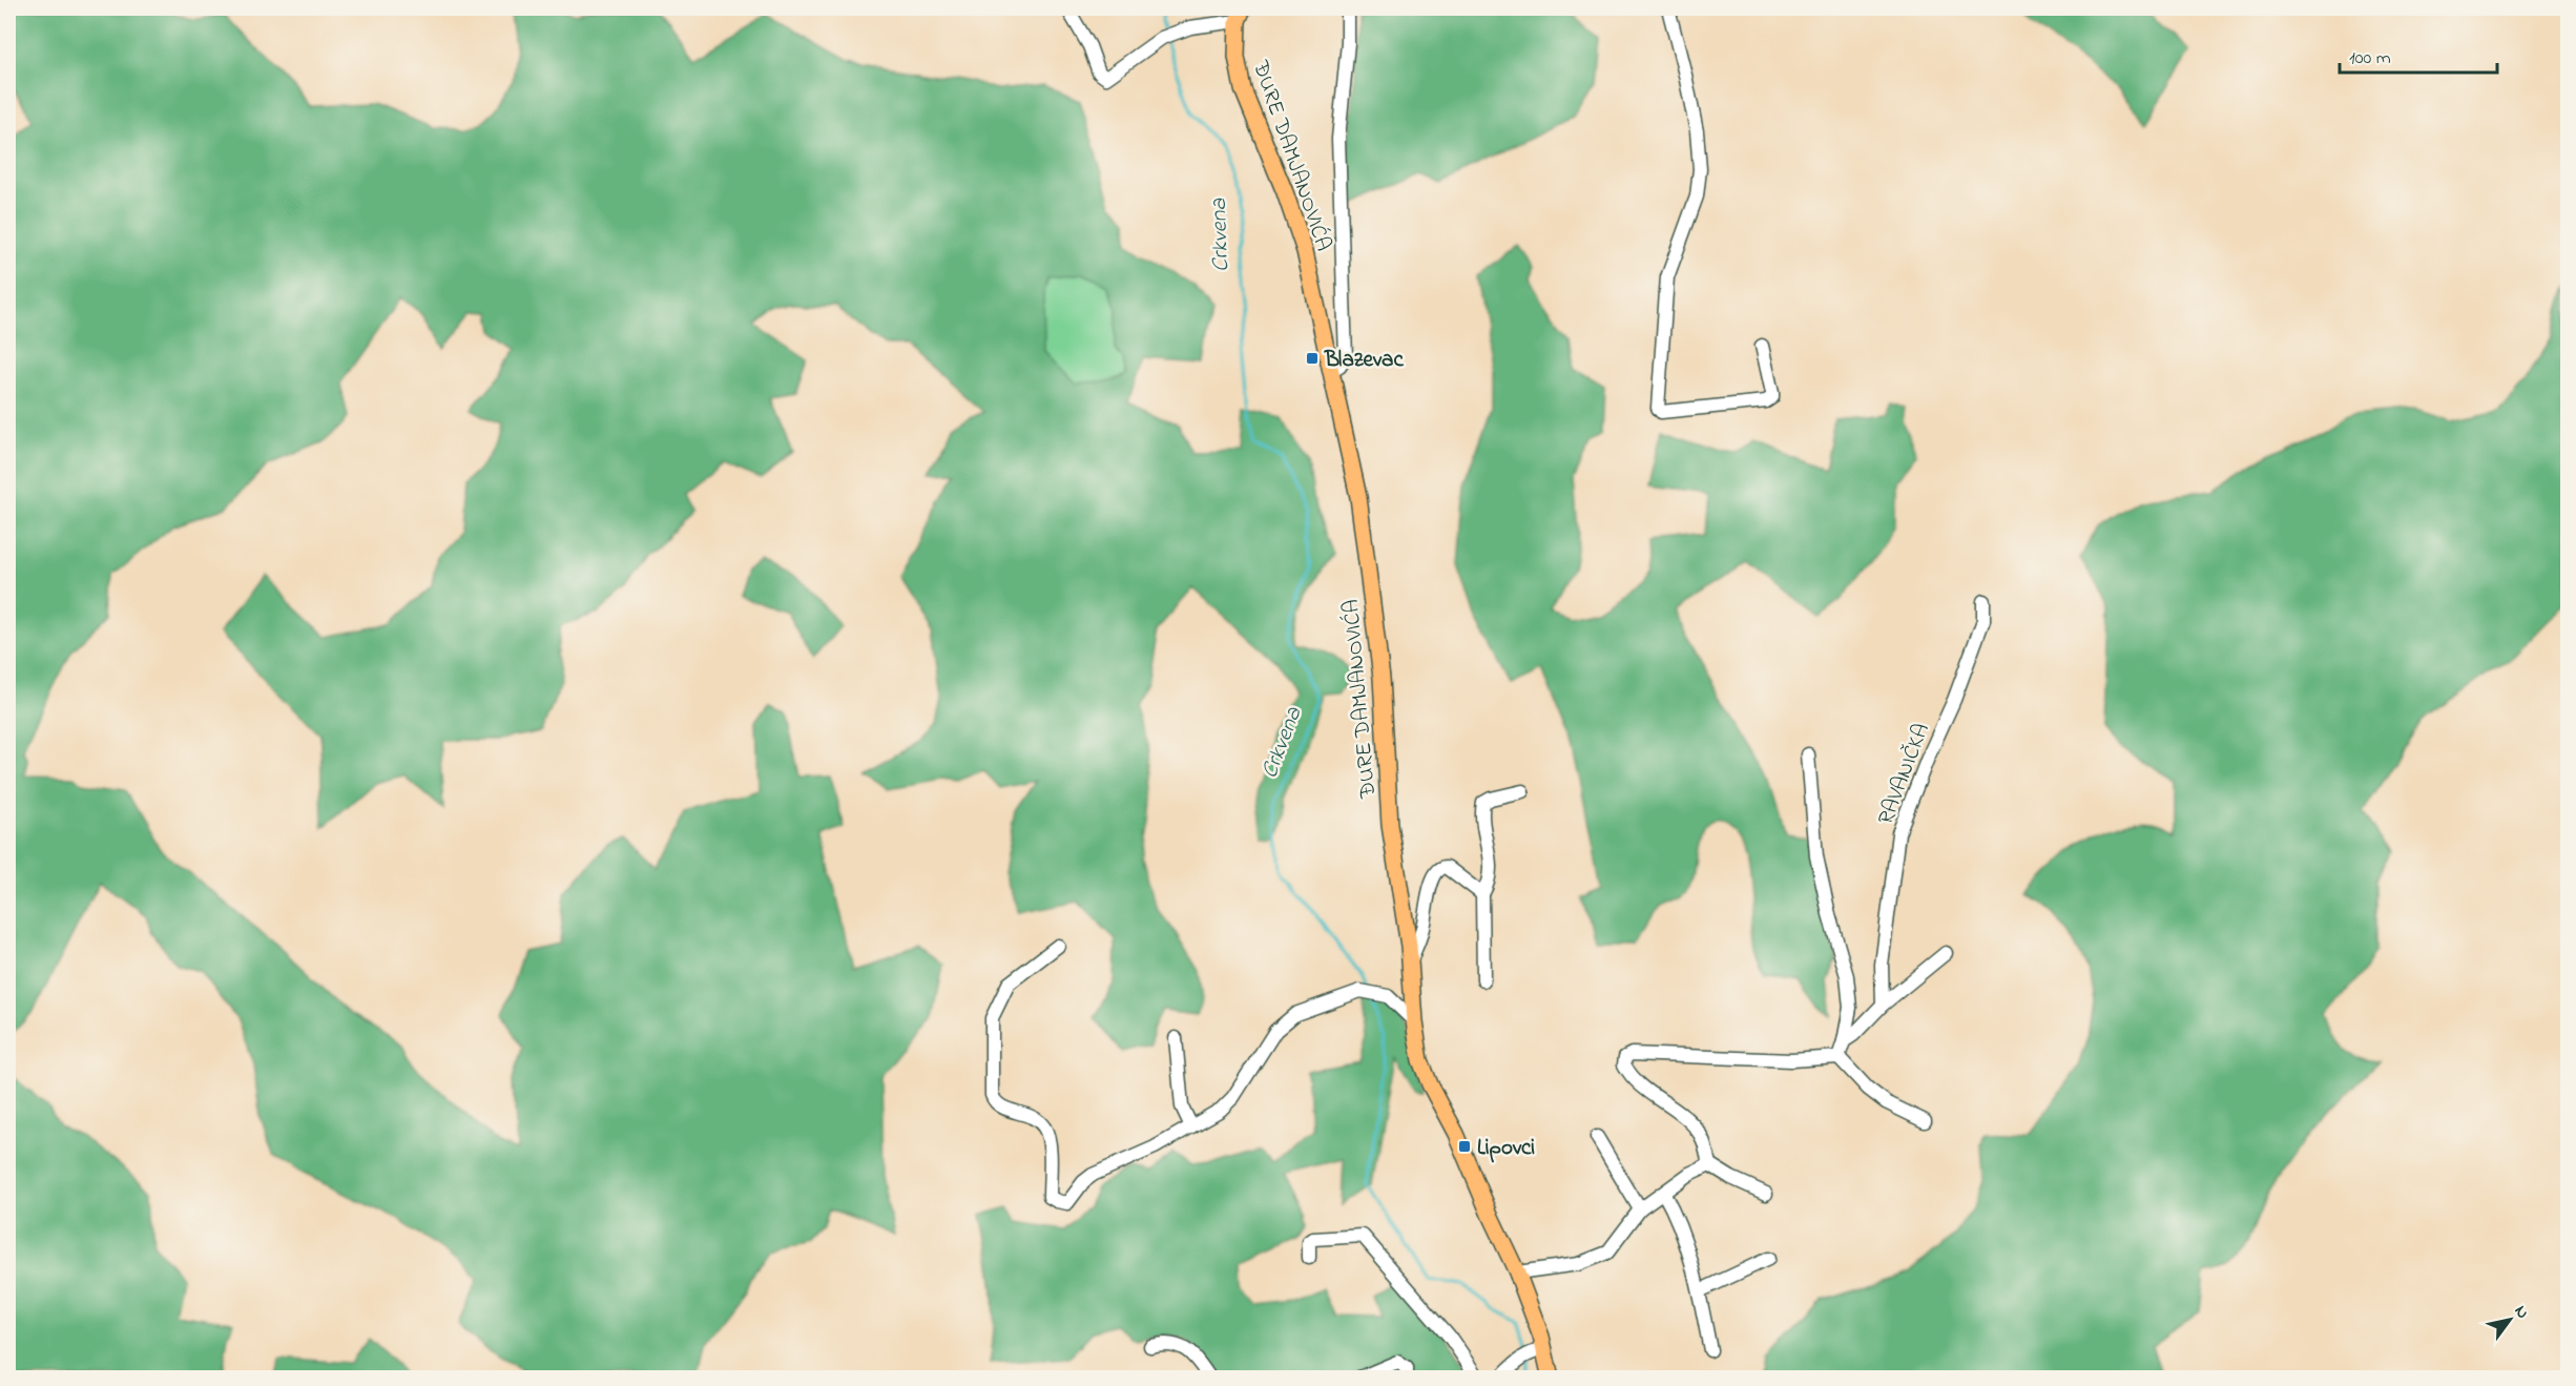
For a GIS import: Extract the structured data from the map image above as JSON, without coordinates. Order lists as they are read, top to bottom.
{
  "streets": {
    "main road": ["ĐURE DAMJANOVIĆA"],
    "street": ["RAVANIČKA"]
  },
  "water": ["Crkvena"],
  "places": {
    "transit": ["Blazevac", "Lipovci"]
  },
  "scale_bar": "100 m",
  "north": "top right"
}
